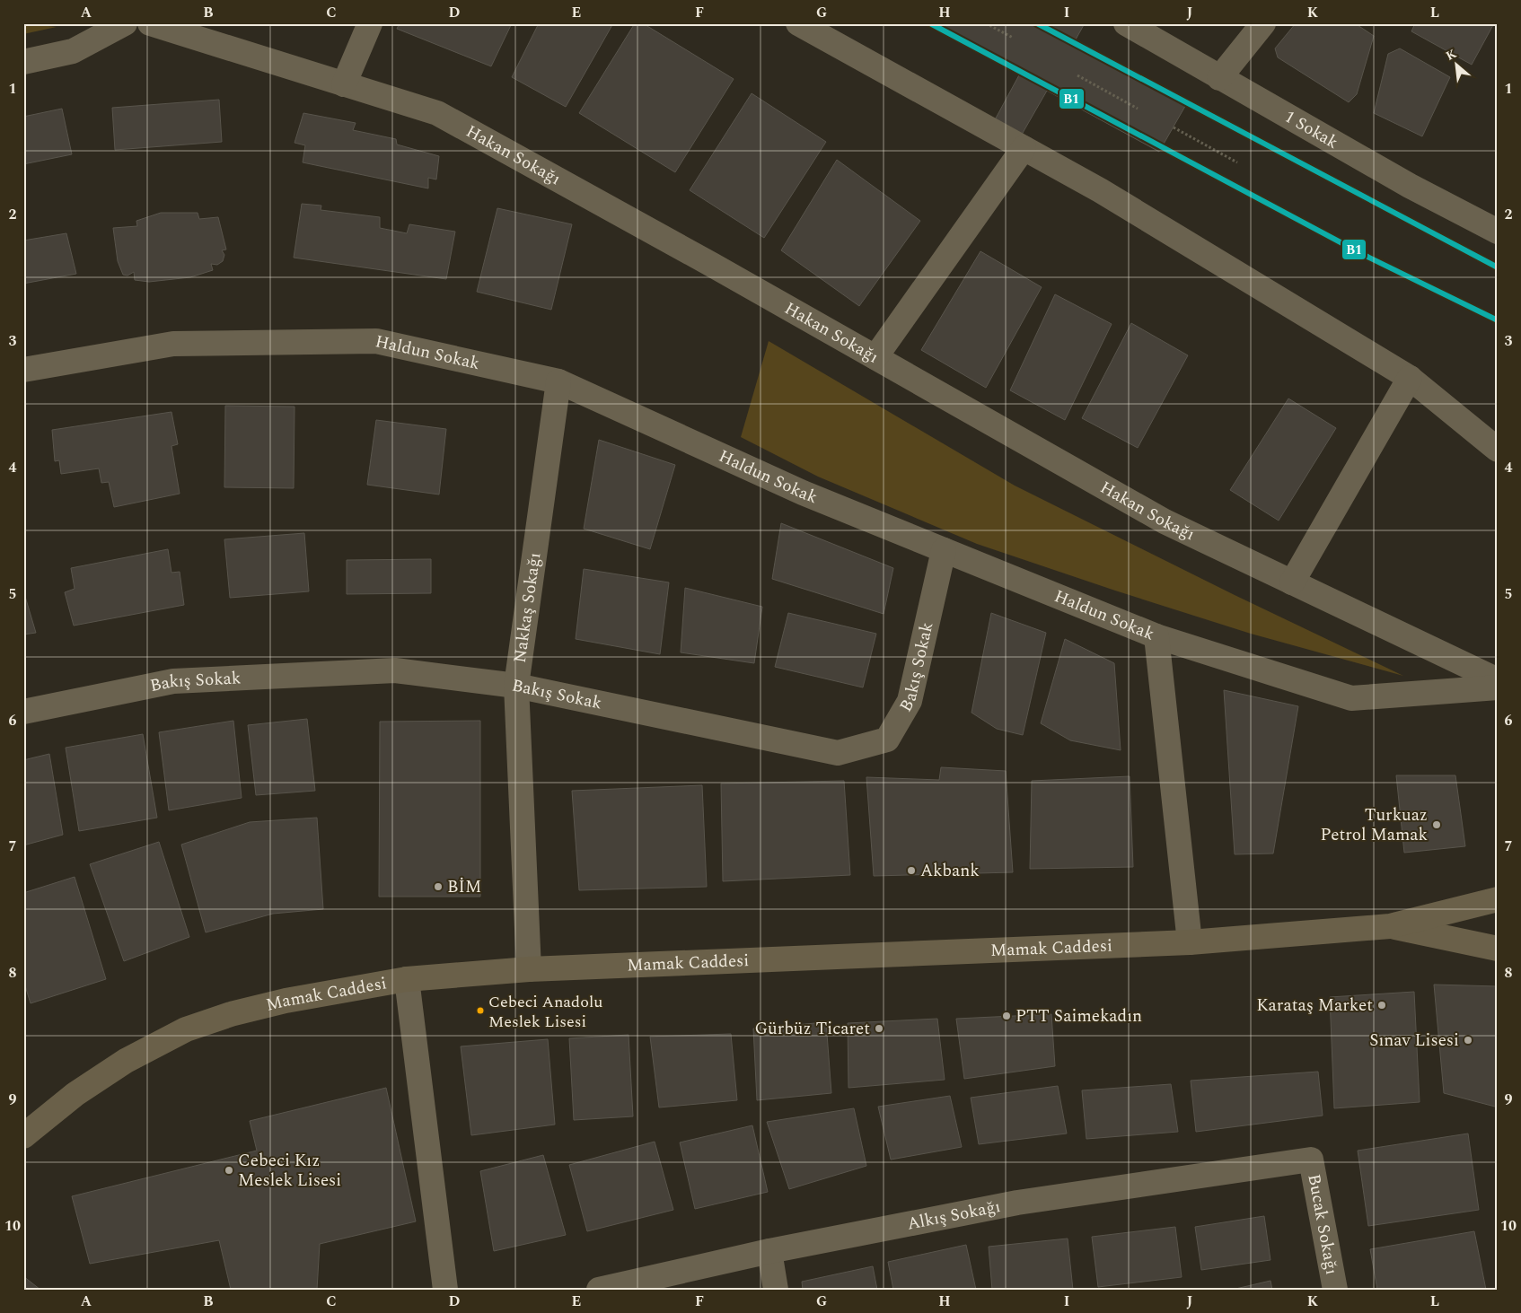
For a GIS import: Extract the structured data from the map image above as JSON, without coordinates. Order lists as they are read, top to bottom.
{
  "streets": {
    "main road": ["Mamak Caddesi"],
    "street": [
      "1 Sokak",
      "Hakan Sokağı",
      "Haldun Sokak",
      "Nakkaş Sokağı",
      "Bakış Sokak",
      "Alkış Sokağı",
      "Bucak Sokağı"
    ]
  },
  "crossings": [
    ["Haldun Sokak", "Nakkaş Sokağı"],
    ["Haldun Sokak", "Bakış Sokak"],
    ["Nakkaş Sokağı", "Bakış Sokak"],
    ["Nakkaş Sokağı", "Mamak Caddesi"],
    ["Alkış Sokağı", "Bucak Sokağı"]
  ],
  "places": [
    "Turkuaz Petrol Mamak",
    "Akbank",
    "BİM",
    "Karataş Market",
    "Cebeci Anadolu Meslek Lisesi",
    "PTT Saimekadın",
    "Gürbüz Ticaret",
    "Sınav Lisesi",
    "Cebeci Kız Meslek Lisesi"
  ],
  "lines": ["transit line B1"],
  "north": "top left",
  "grid": {
    "columns": [
      "A",
      "B",
      "C",
      "D",
      "E",
      "F",
      "G",
      "H",
      "I",
      "J",
      "K",
      "L"
    ],
    "rows": [
      "1",
      "2",
      "3",
      "4",
      "5",
      "6",
      "7",
      "8",
      "9",
      "10"
    ]
  }
}
